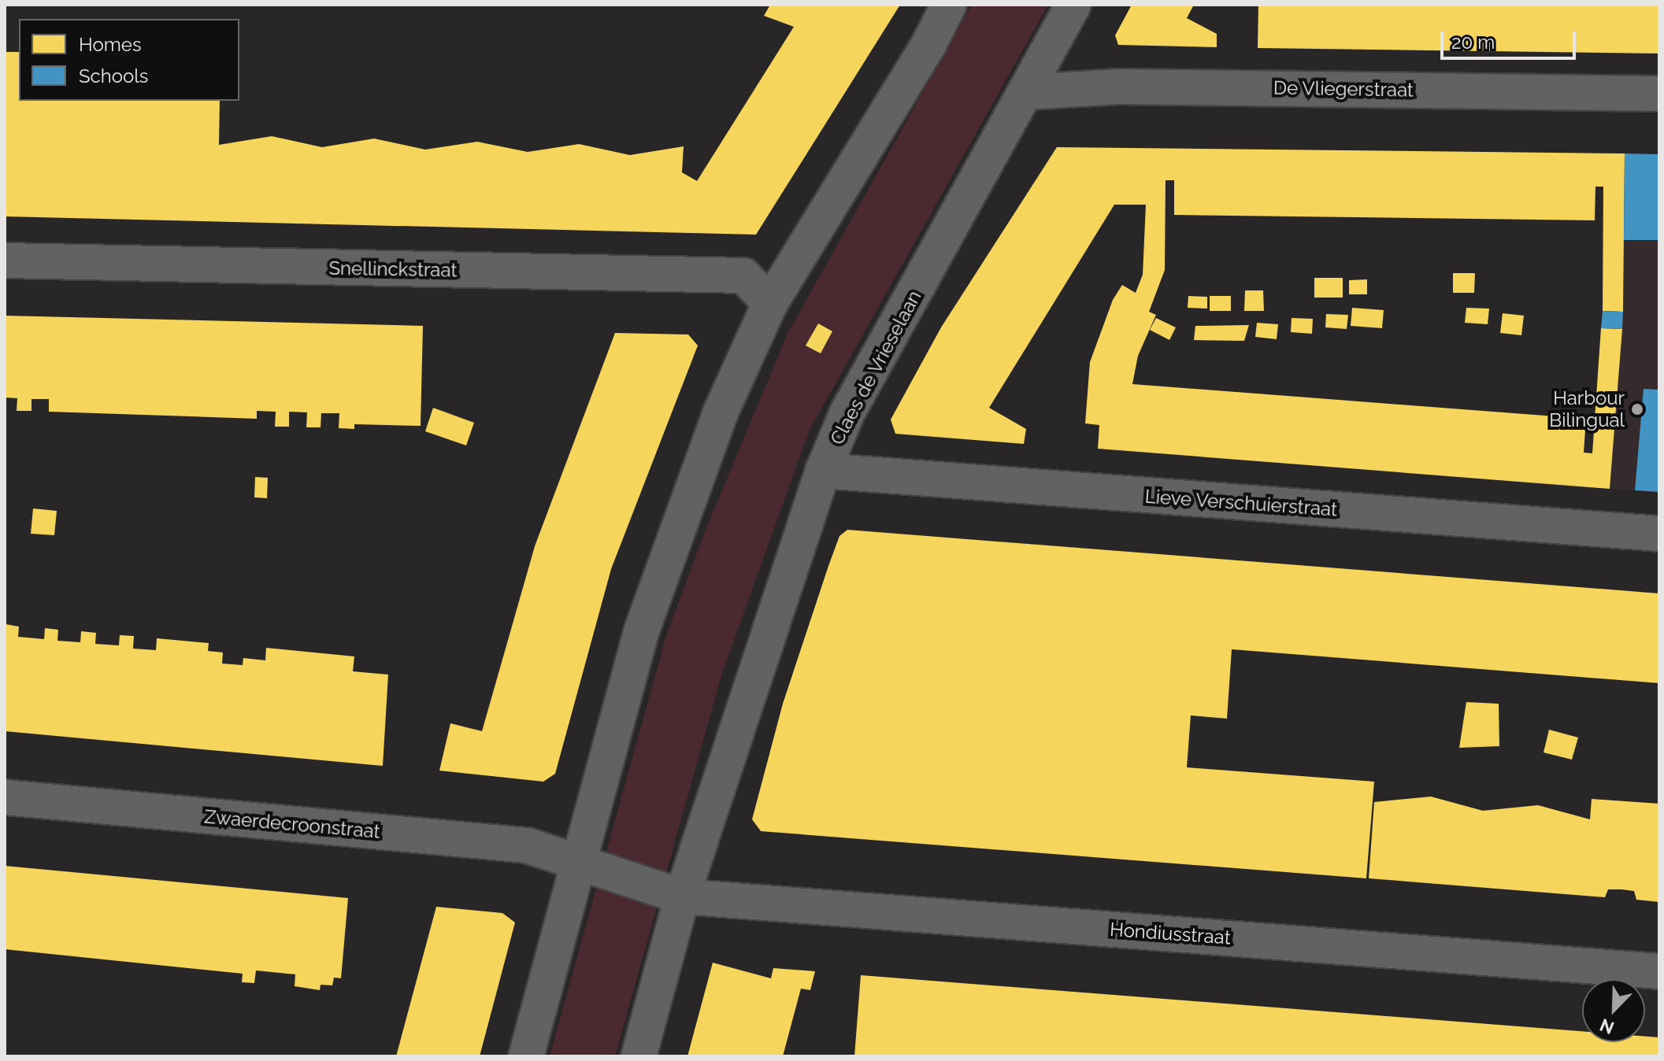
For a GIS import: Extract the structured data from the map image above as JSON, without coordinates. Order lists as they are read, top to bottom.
{
  "streets": {
    "street": [
      "De Vliegerstraat",
      "Snellinckstraat",
      "Claes de Vrieselaan",
      "Lieve Verschuierstraat",
      "Zwaerdecroonstraat",
      "Hondiusstraat"
    ]
  },
  "crossings": [
    ["De Vliegerstraat", "Claes de Vrieselaan"],
    ["Claes de Vrieselaan", "Lieve Verschuierstraat"],
    ["Claes de Vrieselaan", "Hondiusstraat"]
  ],
  "places": ["Harbour Bilingual"],
  "legend": ["Homes", "Schools"],
  "scale_bar": "20 m",
  "north": "bottom left"
}
